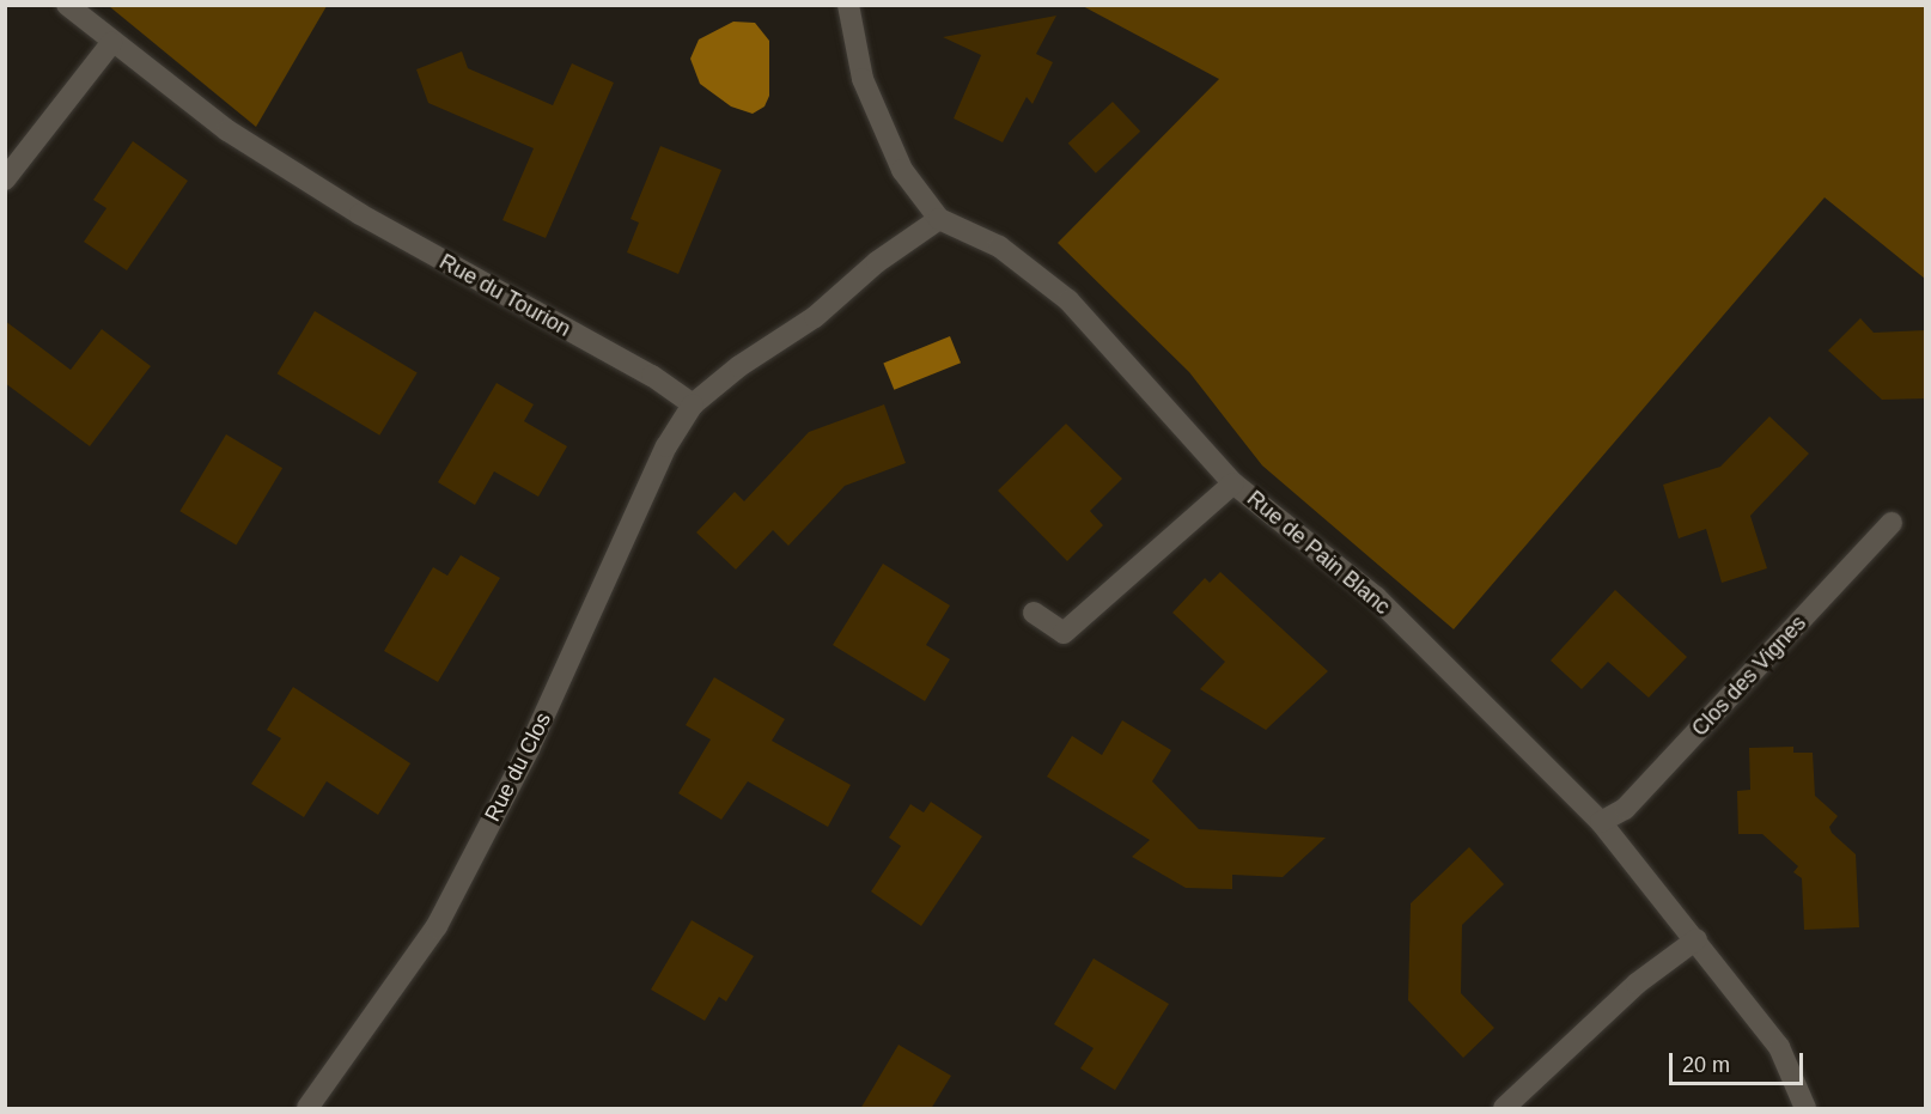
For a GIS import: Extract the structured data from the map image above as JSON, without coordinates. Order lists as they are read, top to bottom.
{
  "streets": {
    "street": [
      "Rue du Tourion",
      "Rue de Pain Blanc",
      "Clos des Vignes",
      "Rue du Clos"
    ]
  },
  "crossings": [
    ["Rue du Tourion", "Rue du Clos"],
    ["Rue de Pain Blanc", "Clos des Vignes"]
  ],
  "scale_bar": "20 m"
}
